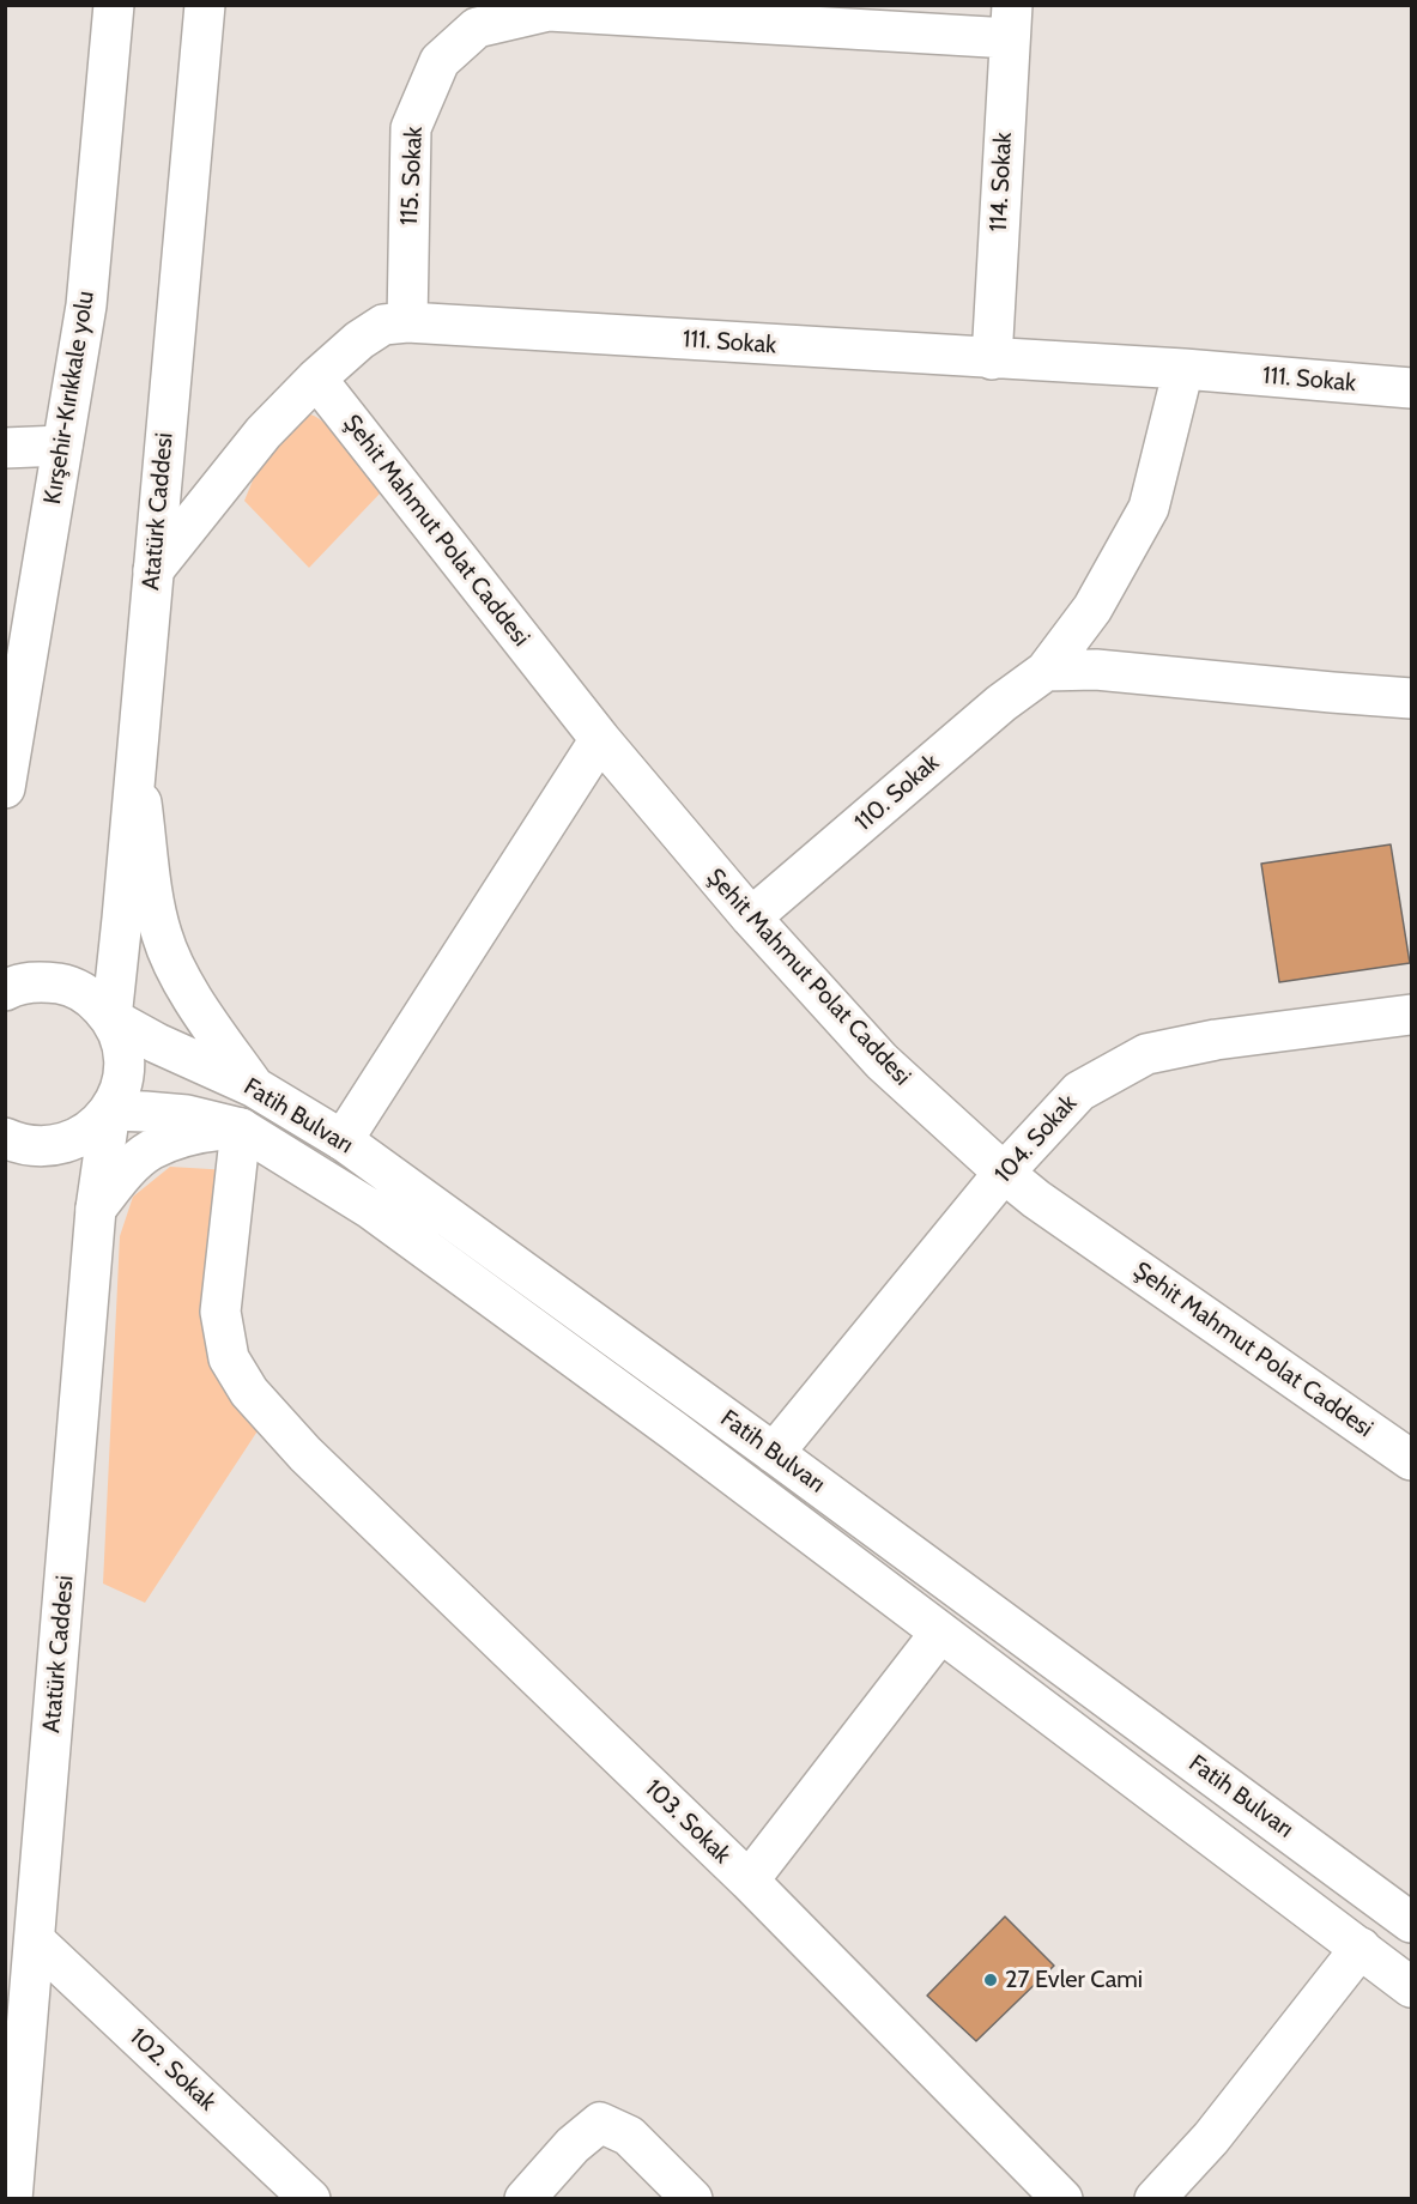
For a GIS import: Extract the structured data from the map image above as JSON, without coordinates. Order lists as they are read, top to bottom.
{
  "streets": {
    "main road": [
      "115. Sokak",
      "114. Sokak",
      "111. Sokak",
      "Kırşehir-Kırıkkale yolu",
      "Atatürk Caddesi",
      "Şehit Mahmut Polat Caddesi",
      "110. Sokak",
      "Fatih Bulvarı",
      "104. Sokak",
      "103. Sokak",
      "102. Sokak"
    ]
  },
  "crossings": [
    ["115. Sokak", "114. Sokak"],
    ["115. Sokak", "111. Sokak"],
    ["114. Sokak", "111. Sokak"],
    ["111. Sokak", "Atatürk Caddesi"],
    ["111. Sokak", "Şehit Mahmut Polat Caddesi"],
    ["111. Sokak", "110. Sokak"],
    ["Atatürk Caddesi", "Fatih Bulvarı"],
    ["Atatürk Caddesi", "102. Sokak"],
    ["Şehit Mahmut Polat Caddesi", "110. Sokak"],
    ["Şehit Mahmut Polat Caddesi", "104. Sokak"],
    ["Fatih Bulvarı", "104. Sokak"],
    ["Fatih Bulvarı", "103. Sokak"]
  ],
  "places": ["27 Evler Cami"]
}
